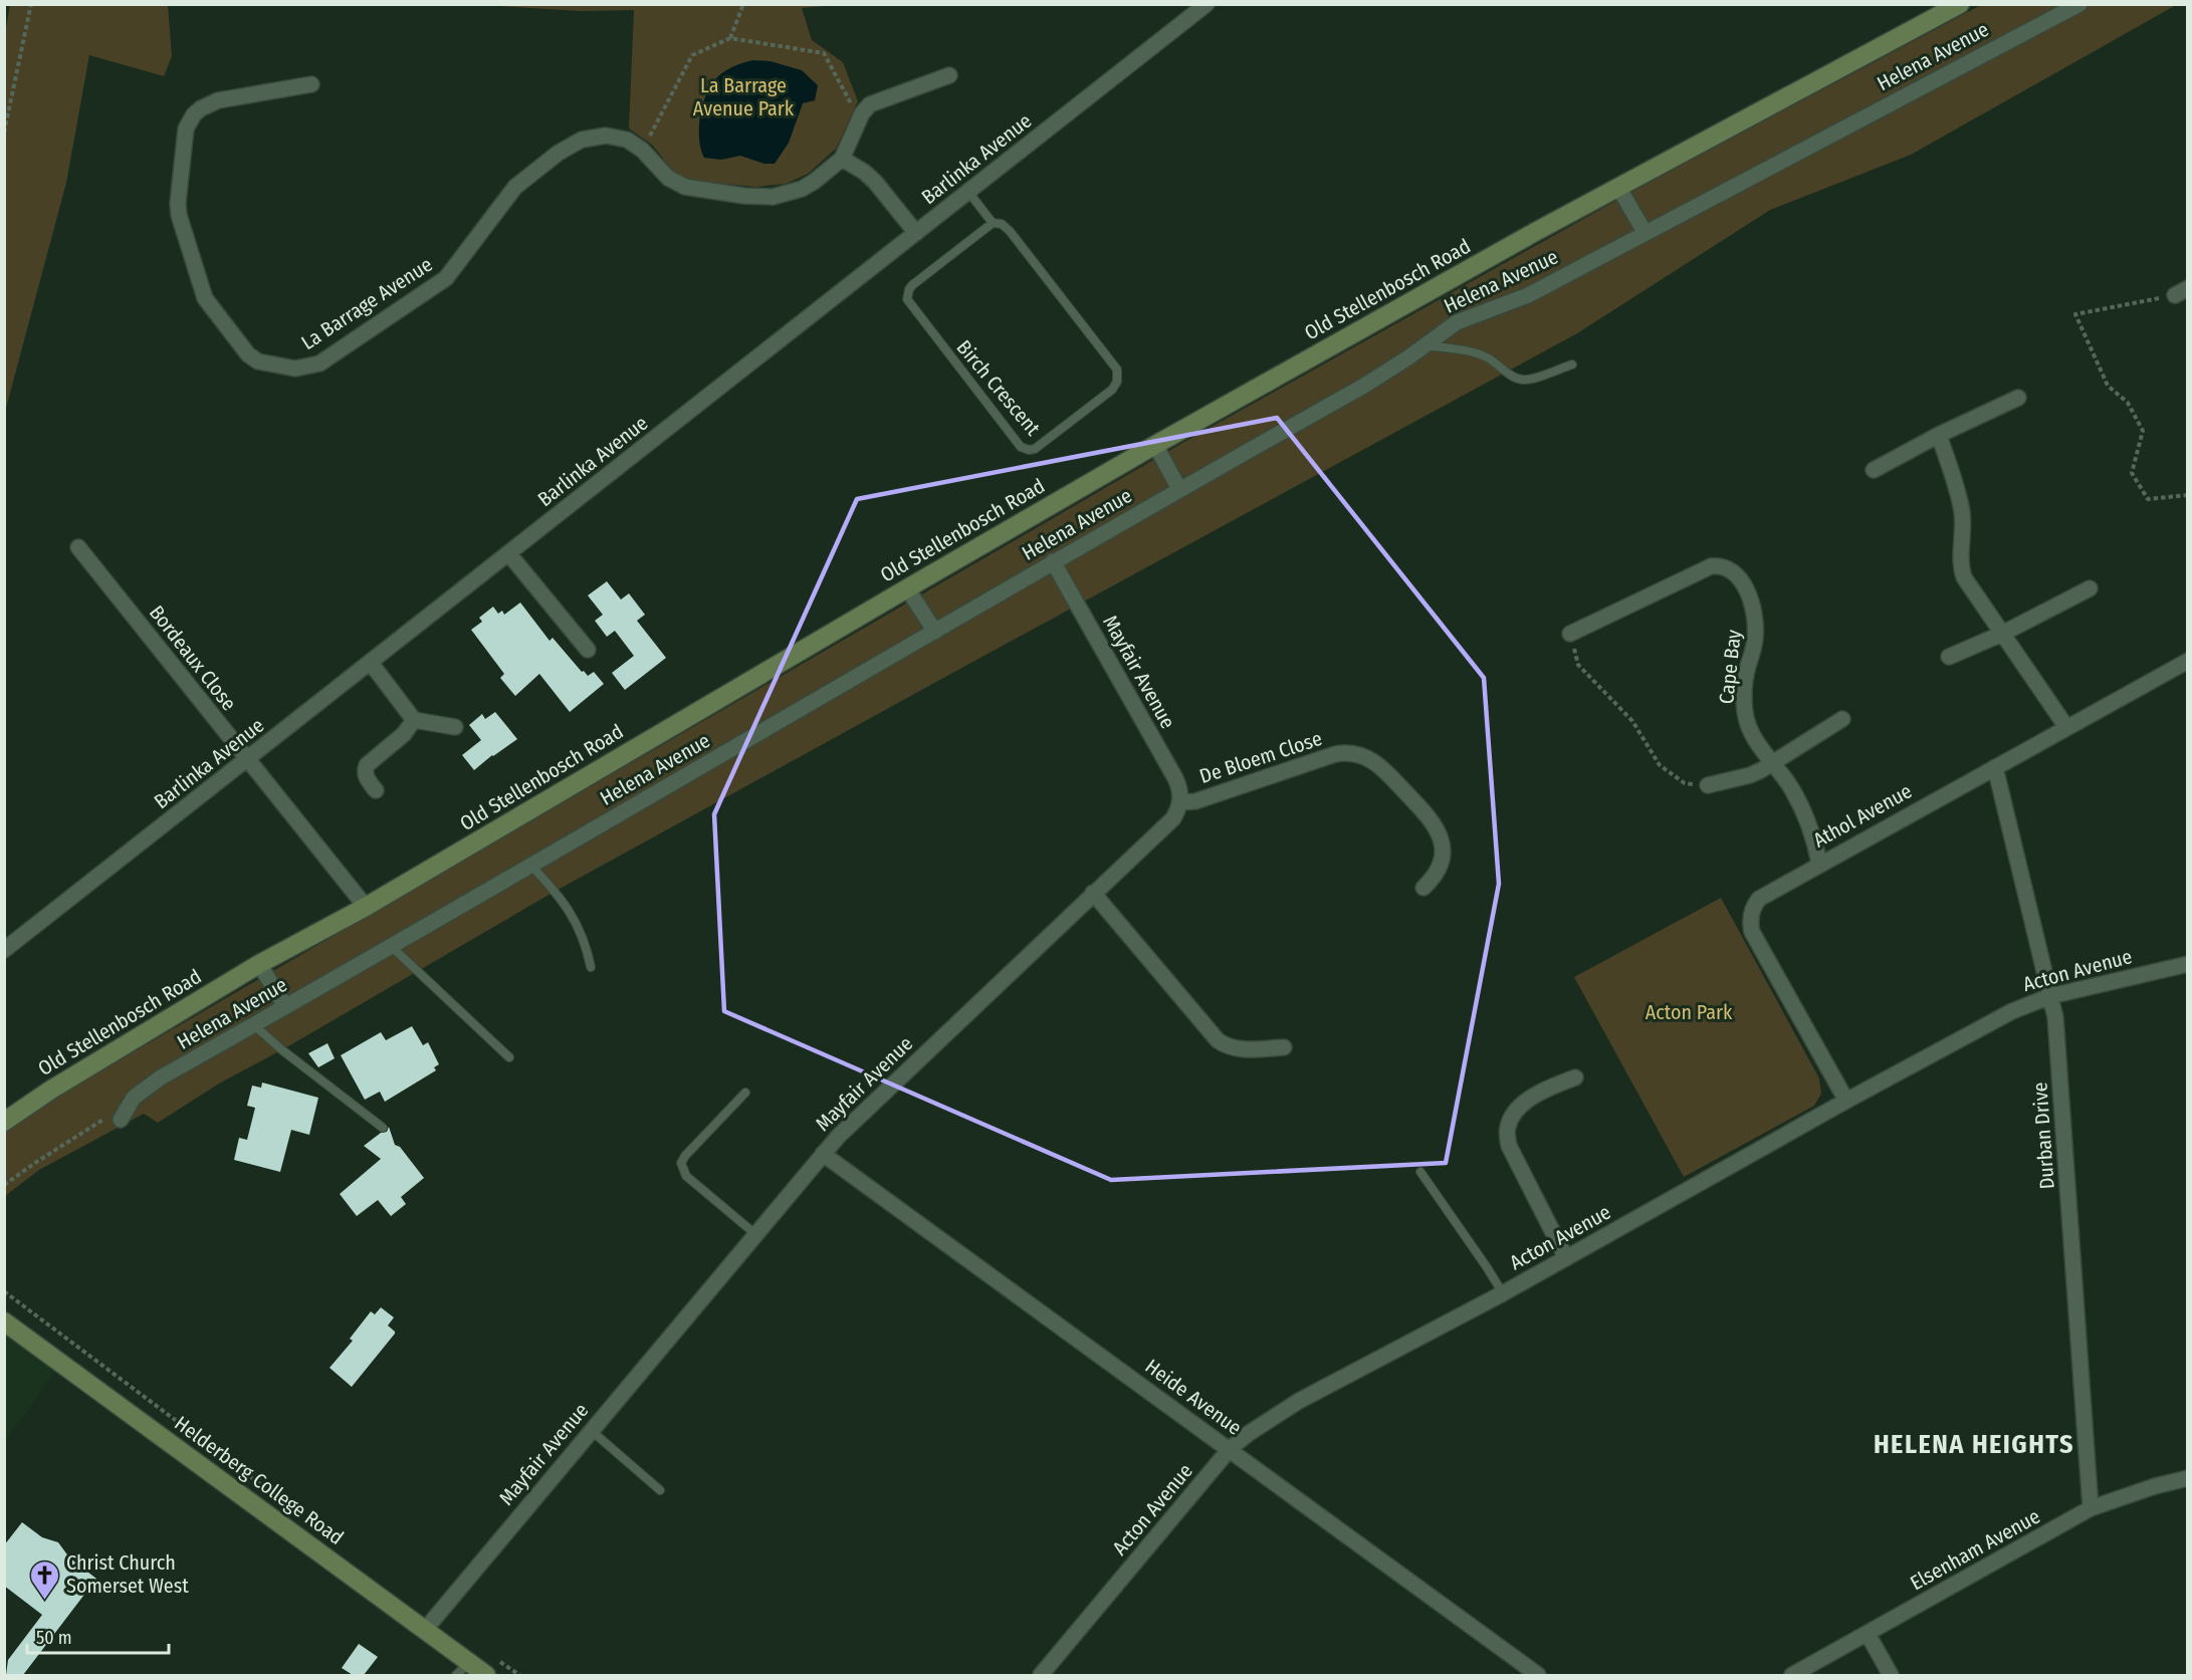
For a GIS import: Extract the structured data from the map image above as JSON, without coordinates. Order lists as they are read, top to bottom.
{
  "streets": {
    "street": [
      "Helena Avenue",
      "Barlinka Avenue",
      "Old Stellenbosch Road",
      "La Barrage Avenue",
      "Bordeaux Close",
      "Cape Bay",
      "Mayfair Avenue",
      "De Bloem Close",
      "Athol Avenue",
      "Acton Avenue",
      "Durban Drive",
      "Heide Avenue",
      "Helderberg College Road",
      "Elsenham Avenue"
    ],
    "lane": ["Birch Crescent"]
  },
  "crossings": [
    ["Helena Avenue", "Mayfair Avenue"],
    ["Barlinka Avenue", "Birch Crescent"],
    ["Barlinka Avenue", "Bordeaux Close"],
    ["Old Stellenbosch Road", "Bordeaux Close"],
    ["Cape Bay", "Athol Avenue"],
    ["Mayfair Avenue", "De Bloem Close"],
    ["Mayfair Avenue", "Heide Avenue"],
    ["Mayfair Avenue", "Helderberg College Road"],
    ["Athol Avenue", "Acton Avenue"],
    ["Athol Avenue", "Durban Drive"],
    ["Acton Avenue", "Durban Drive"],
    ["Acton Avenue", "Heide Avenue"],
    ["Durban Drive", "Elsenham Avenue"]
  ],
  "districts": ["HELENA HEIGHTS"],
  "parks": ["La Barrage Avenue Park", "Acton Park"],
  "places": {
    "church": ["Christ Church Somerset West"]
  },
  "scale_bar": "50 m"
}
